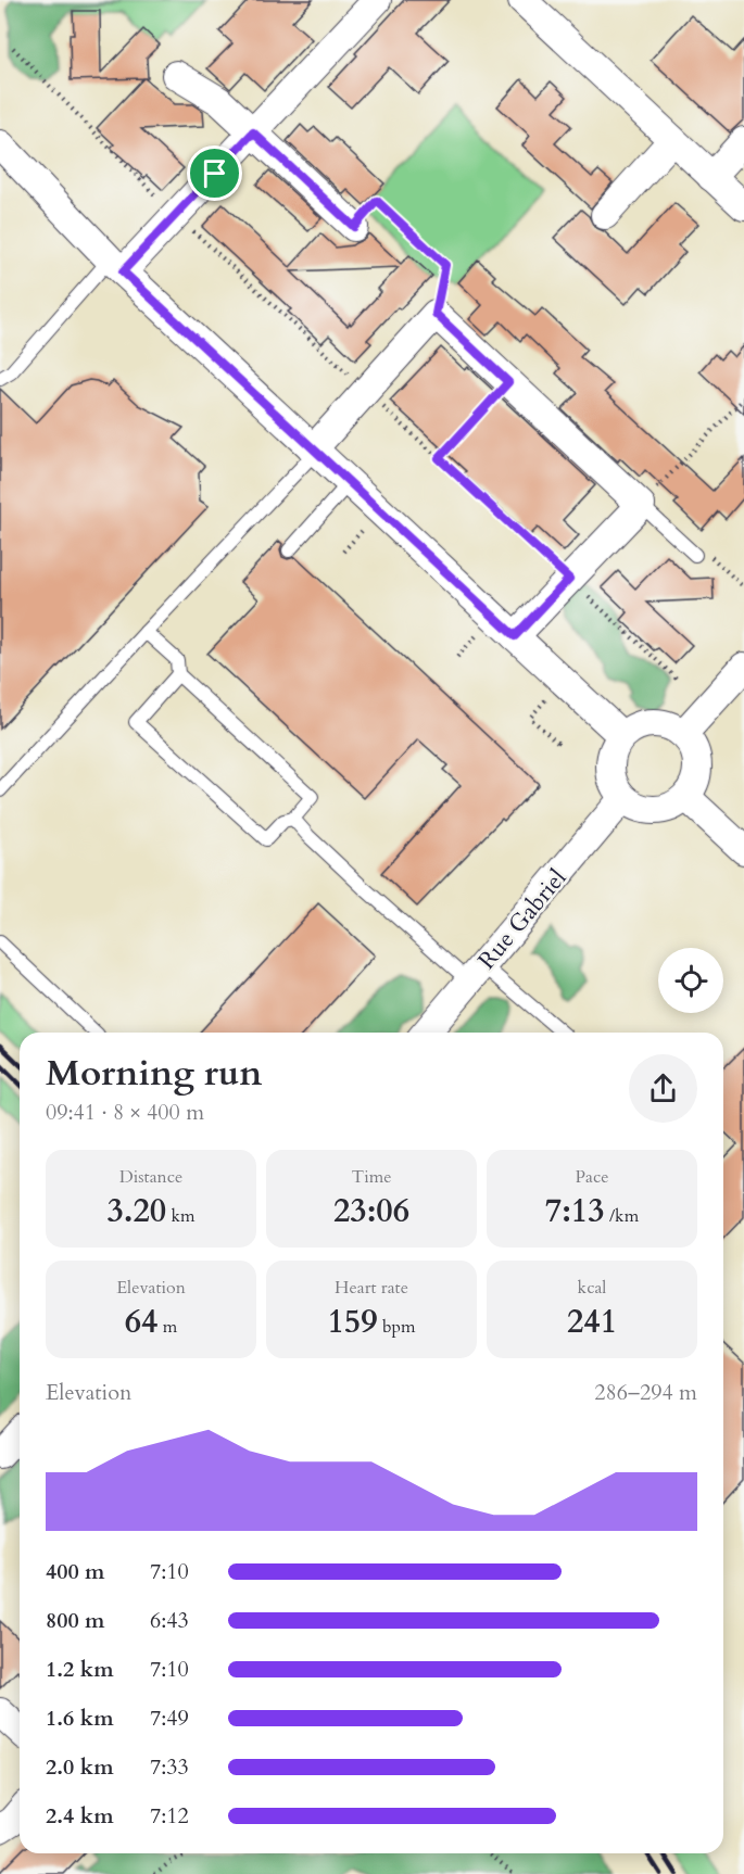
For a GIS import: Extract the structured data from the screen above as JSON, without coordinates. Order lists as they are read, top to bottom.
{
  "streets": {
    "street": ["Rue Gabriel"]
  },
  "page": {
    "heading": ["Morning run", "09:41 · 8 × 400 m"],
    "stats": [
      ["Distance", "3.20 km"],
      ["Time", "23:06"],
      ["Pace", "7:13 /km"],
      ["Elevation", "64 m"],
      ["Heart rate", "159 bpm"],
      ["kcal", "241"]
    ],
    "chart": ["Elevation", "286–294 m"],
    "list": [
      {
        "name": "400 m",
        "note": "7:10"
      },
      {
        "name": "800 m",
        "note": "6:43"
      },
      {
        "name": "1.2 km",
        "note": "7:10"
      },
      {
        "name": "1.6 km",
        "note": "7:49"
      },
      {
        "name": "2.0 km",
        "note": "7:33"
      },
      {
        "name": "2.4 km",
        "note": "7:12"
      }
    ]
  }
}
